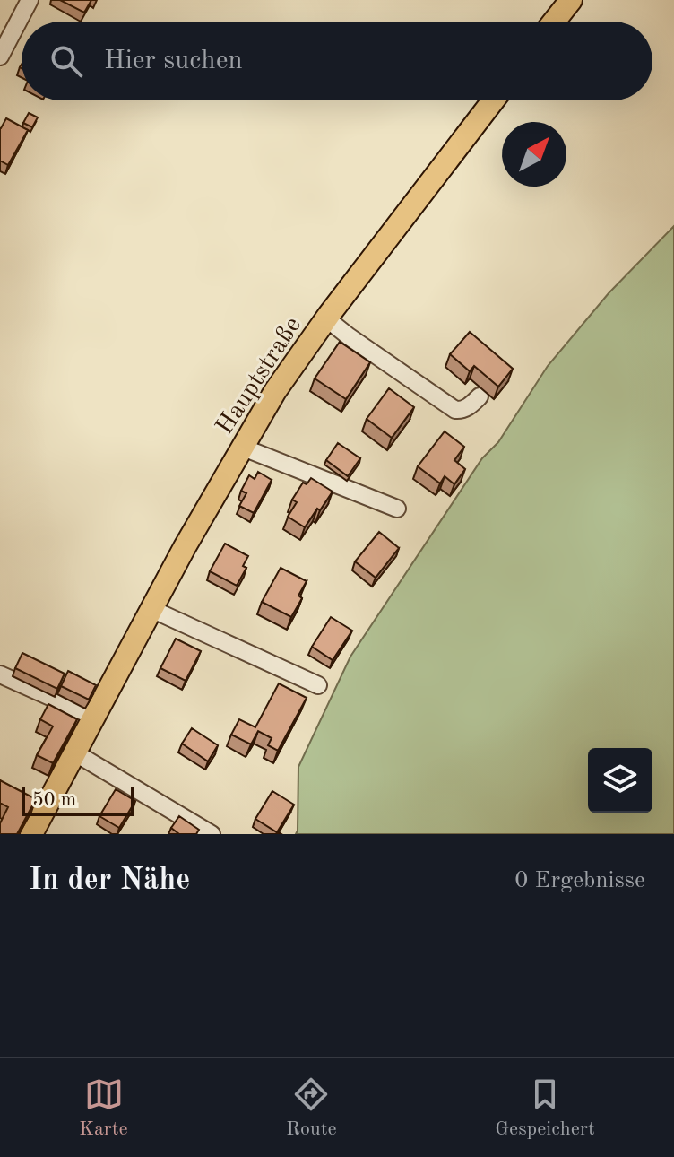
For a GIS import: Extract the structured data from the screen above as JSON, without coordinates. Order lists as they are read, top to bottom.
{
  "streets": {
    "main road": ["Hauptstraße"]
  },
  "scale_bar": "50 m",
  "north": "top right",
  "page": {
    "search": "Hier suchen",
    "scale": "50 m",
    "heading": ["In der Nähe", "0 Ergebnisse"],
    "nav": ["Karte", "Route", "Gespeichert"]
  }
}
